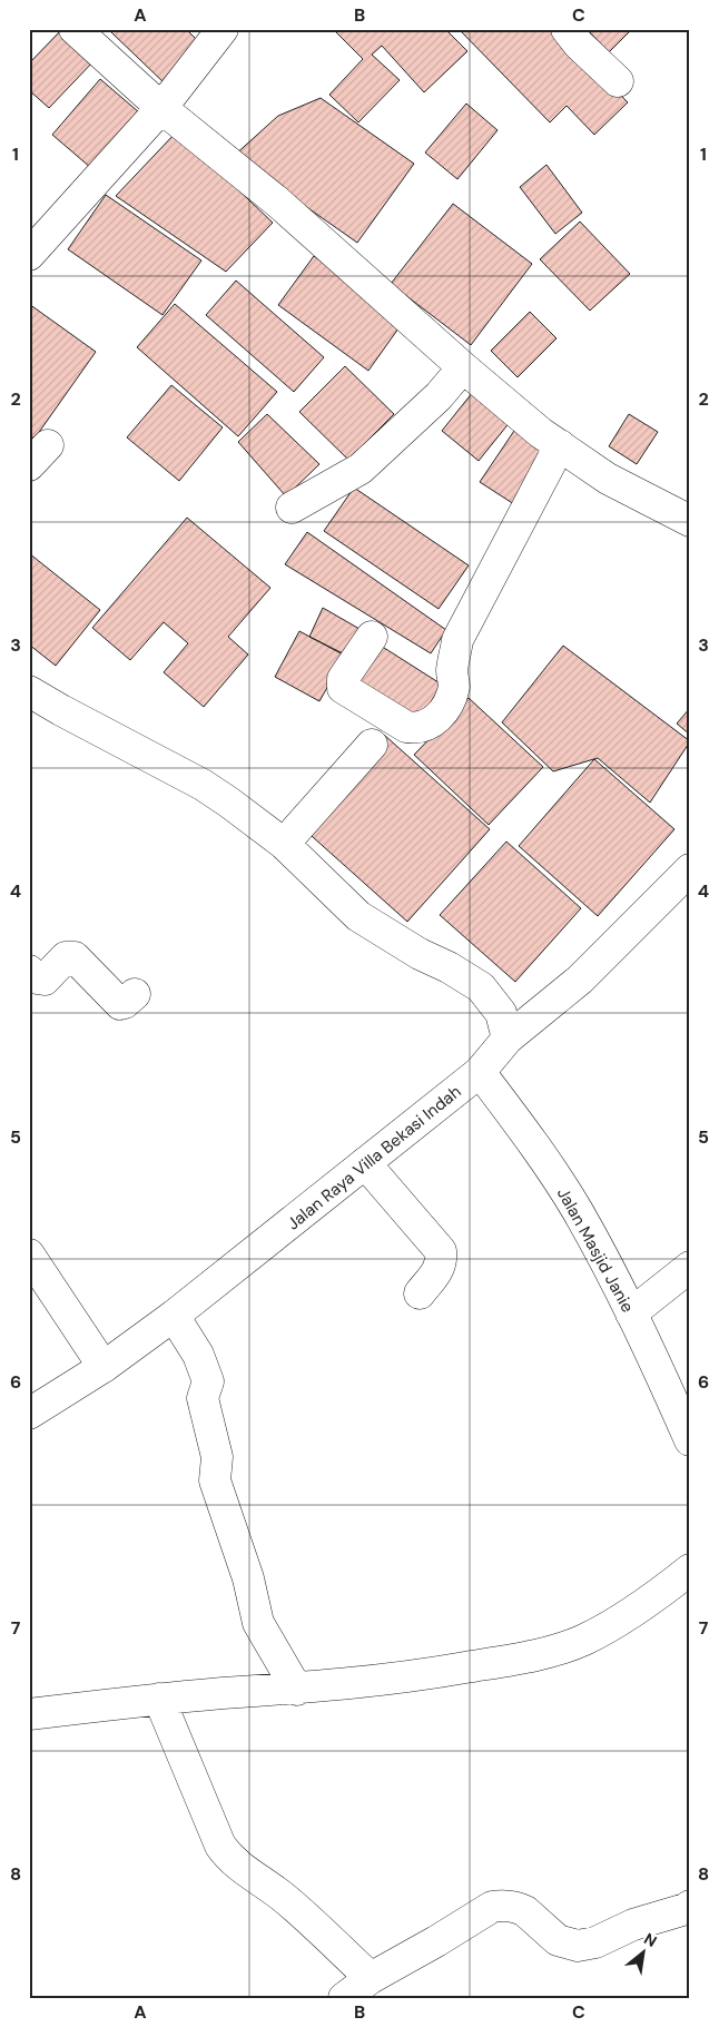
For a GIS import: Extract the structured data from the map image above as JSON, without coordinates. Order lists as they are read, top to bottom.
{
  "streets": {
    "street": ["Jalan Raya Villa Bekasi Indah", "Jalan Masjid Janie"]
  },
  "crossings": [
    ["Jalan Raya Villa Bekasi Indah", "Jalan Masjid Janie"]
  ],
  "north": "top right",
  "grid": {
    "columns": ["A", "B", "C"],
    "rows": [
      "1",
      "2",
      "3",
      "4",
      "5",
      "6",
      "7",
      "8"
    ]
  }
}
